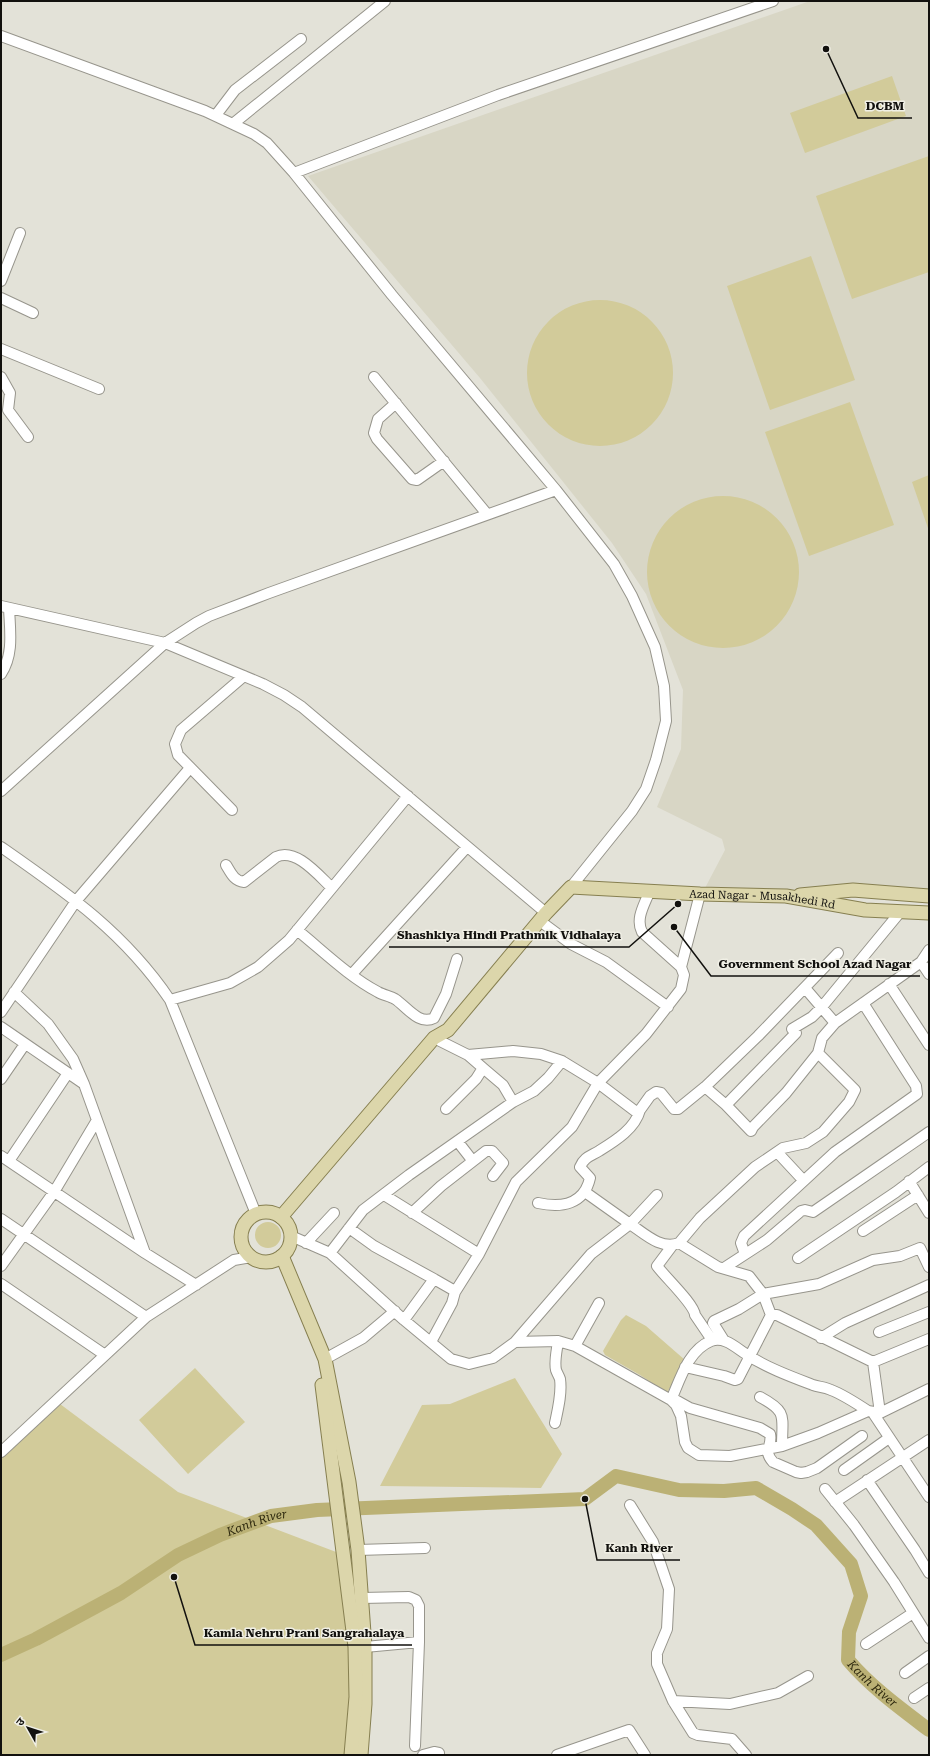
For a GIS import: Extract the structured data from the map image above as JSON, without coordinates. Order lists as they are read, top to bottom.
{
  "streets": {
    "main road": ["Azad Nagar - Musakhedi Rd"]
  },
  "water": ["Kanh River"],
  "places": [
    "DCBM",
    "Shashkiya Hindi Prathmik Vidhalaya",
    "Government School Azad Nagar",
    "Kanh River",
    "Kamla Nehru Prani Sangrahalaya"
  ],
  "north": "top left"
}
